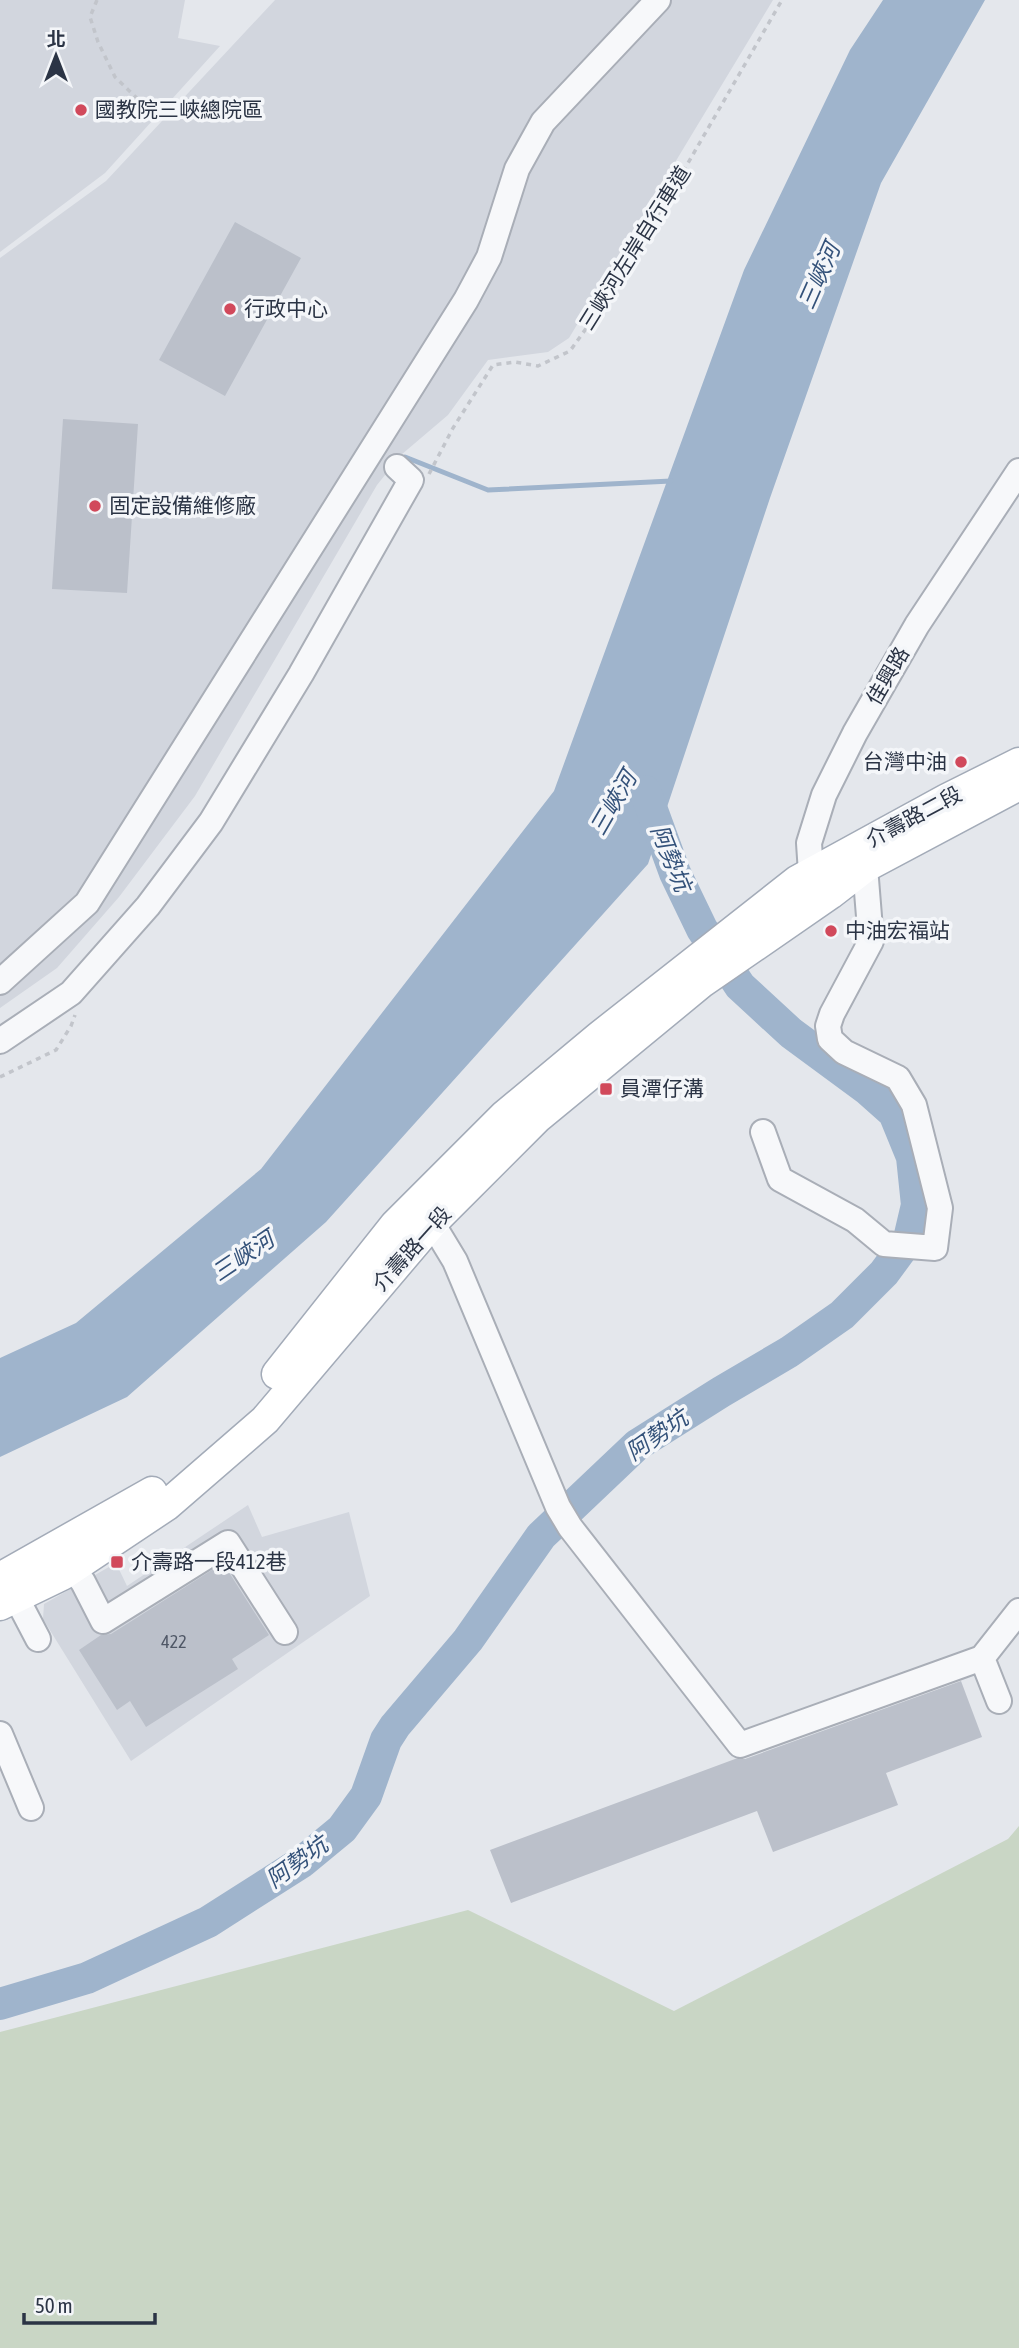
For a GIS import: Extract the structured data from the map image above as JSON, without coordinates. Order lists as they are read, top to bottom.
{
  "streets": {
    "main road": ["介壽路二段", "介壽路一段"],
    "street": ["佳興路"],
    "path": ["三峽河左岸自行車道"]
  },
  "crossings": [
    ["佳興路", "介壽路二段"],
    ["佳興路", "介壽路一段"],
    ["介壽路二段", "介壽路一段"]
  ],
  "water": ["三峽河", "阿勢坑"],
  "places": {
    "other": [
      "國教院三峽總院區",
      "行政中心",
      "固定設備維修廠",
      "台灣中油",
      "中油宏福站"
    ],
    "transit": ["員潭仔溝", "介壽路一段412巷"]
  },
  "house_numbers": ["422"],
  "scale_bar": "50 m",
  "north": "top"
}
